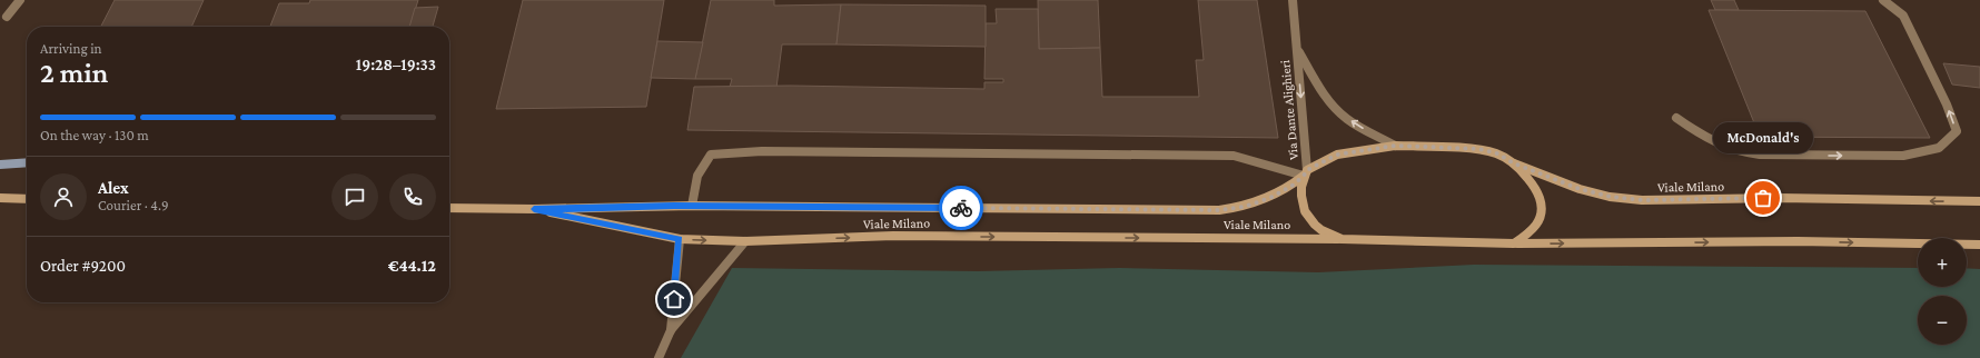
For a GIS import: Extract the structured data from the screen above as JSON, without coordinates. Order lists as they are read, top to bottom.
{
  "streets": {
    "main road": ["Viale Milano"],
    "street": ["Via Dante Alighieri"]
  },
  "crossings": [
    ["Via Dante Alighieri", "Viale Milano"]
  ],
  "places": ["McDonald's"],
  "page": {
    "heading": ["2 min", "Arriving in", "19:28–19:33"],
    "panel": [
      "Alex",
      "Courier · 4.9",
      "Order #9200",
      "€44.12"
    ],
    "bar": "On the way · 130 m",
    "bubble": "McDonald's",
    "map_buttons": ["+", "−"]
  }
}
